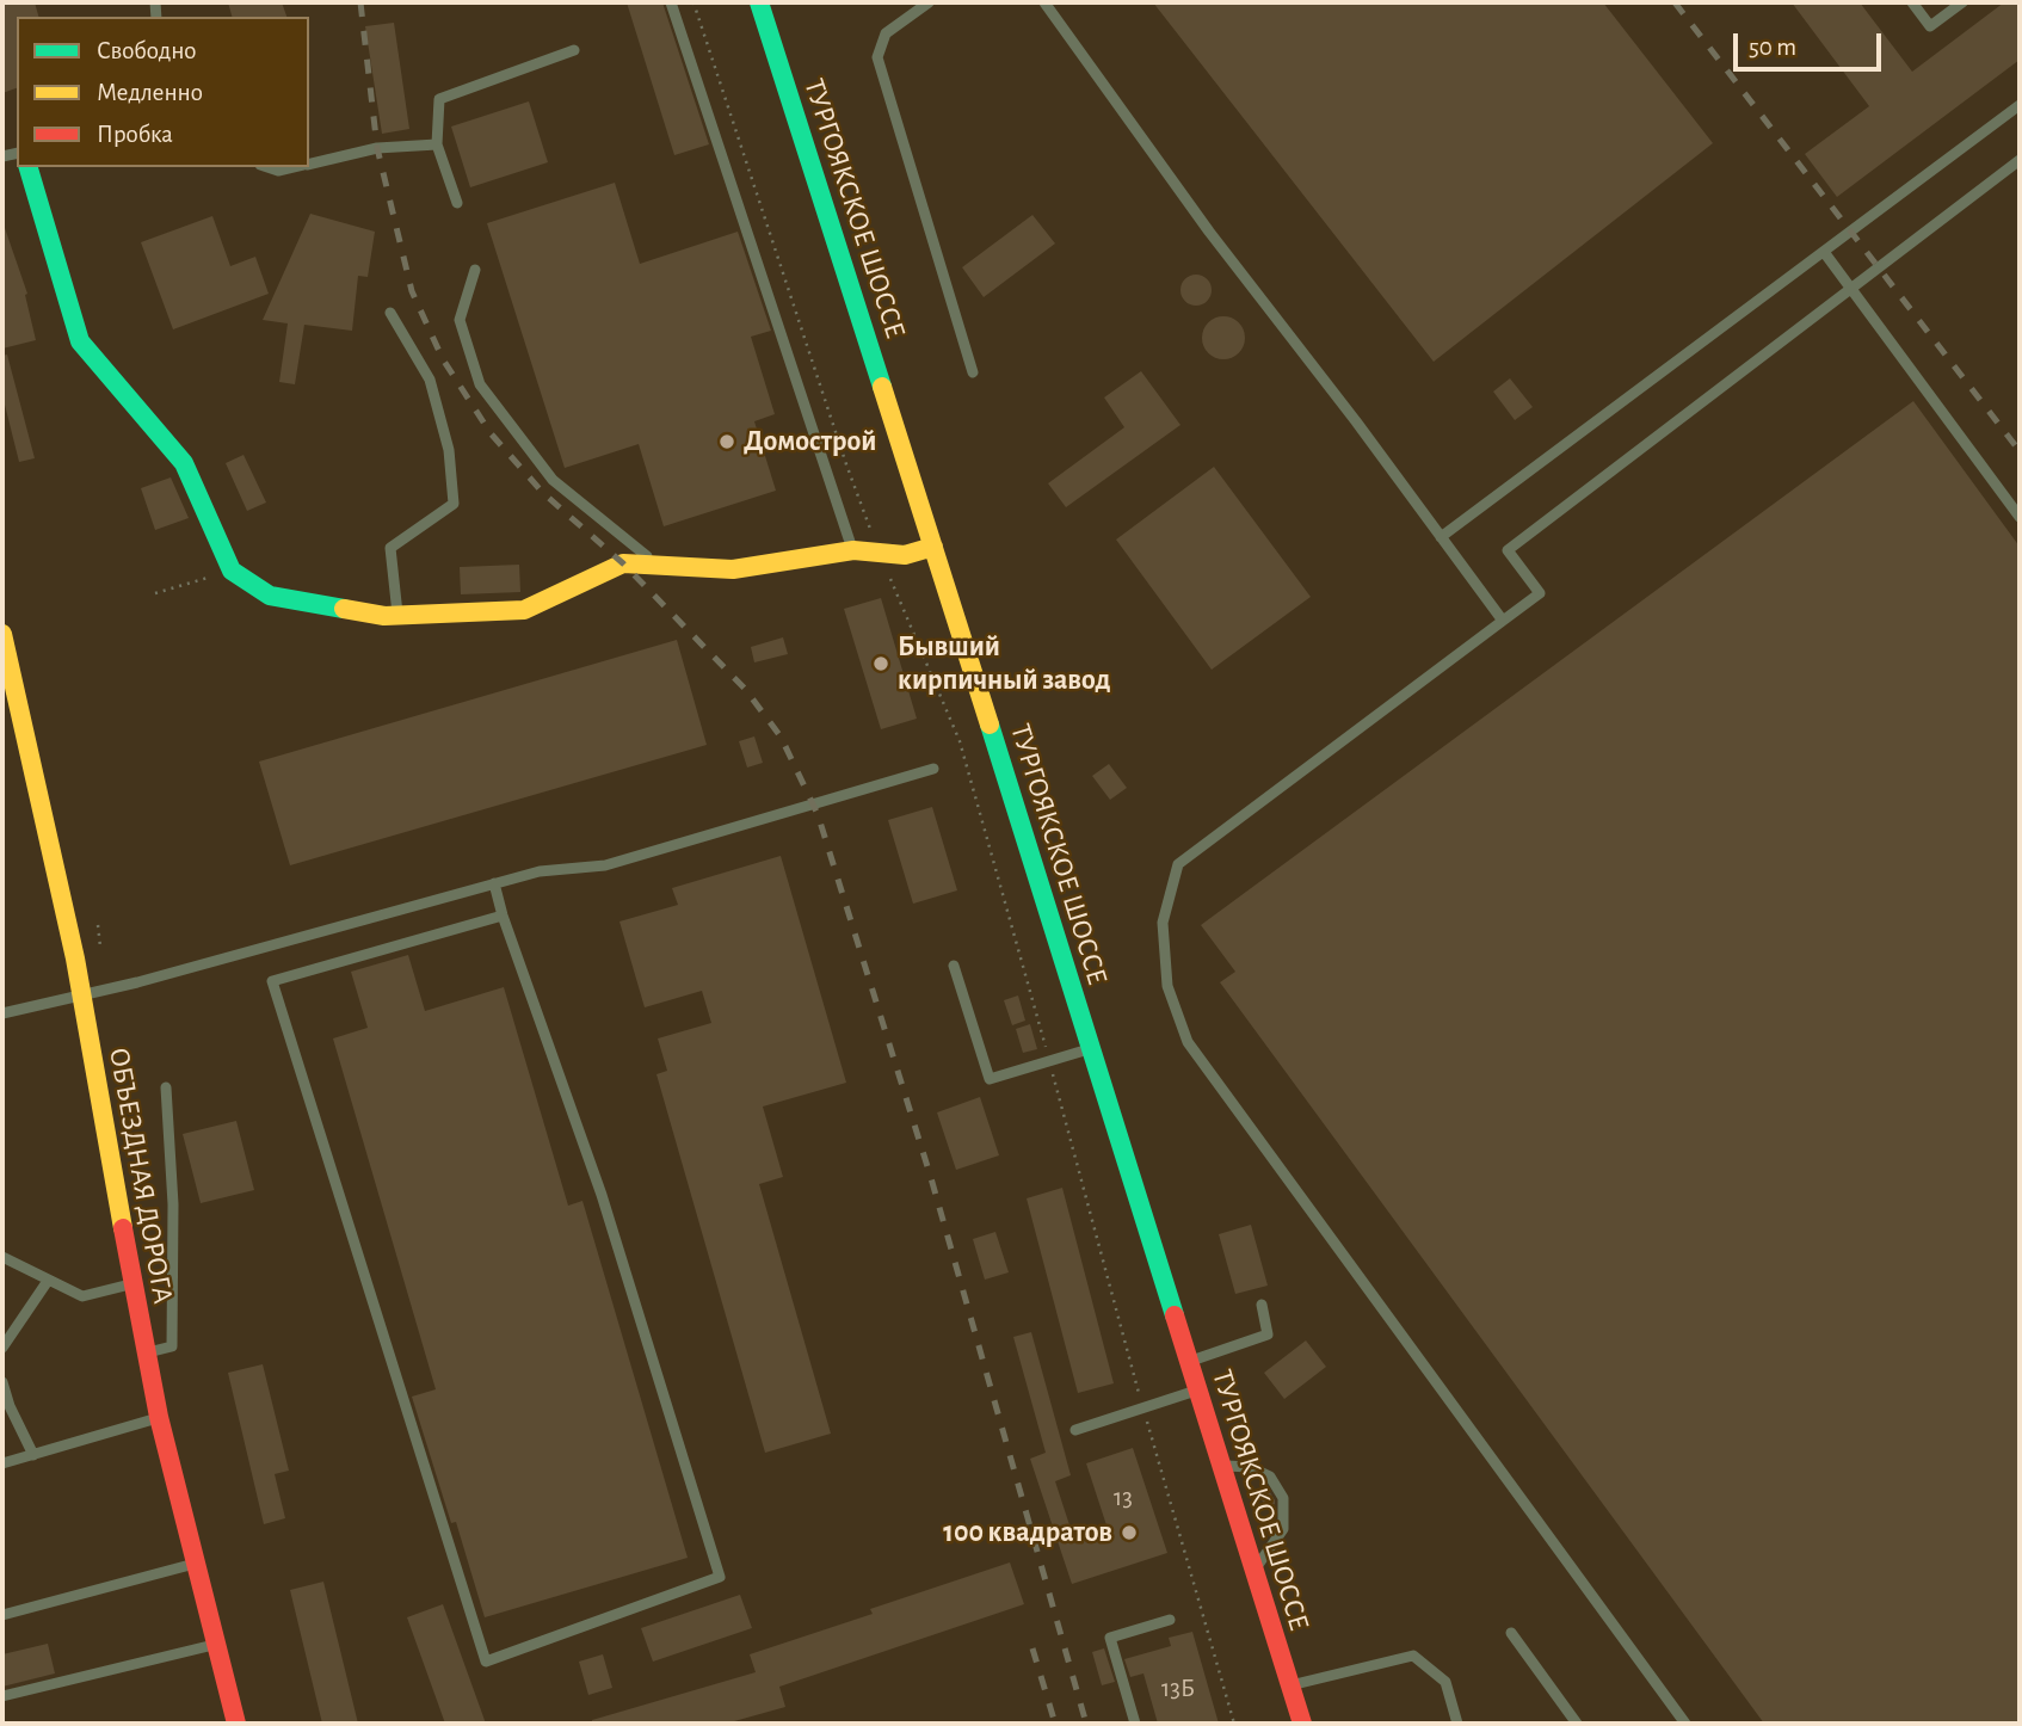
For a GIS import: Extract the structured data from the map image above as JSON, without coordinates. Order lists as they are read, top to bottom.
{
  "streets": {
    "main road": ["ТУРГОЯКСКОЕ ШОССЕ", "ОБЪЕЗДНАЯ ДОРОГА"]
  },
  "places": ["Домострой", "Бывший кирпичный завод", "100 квадратов"],
  "house_numbers": ["13", "13Б"],
  "legend": ["Свободно", "Медленно", "Пробка"],
  "scale_bar": "50 m"
}
